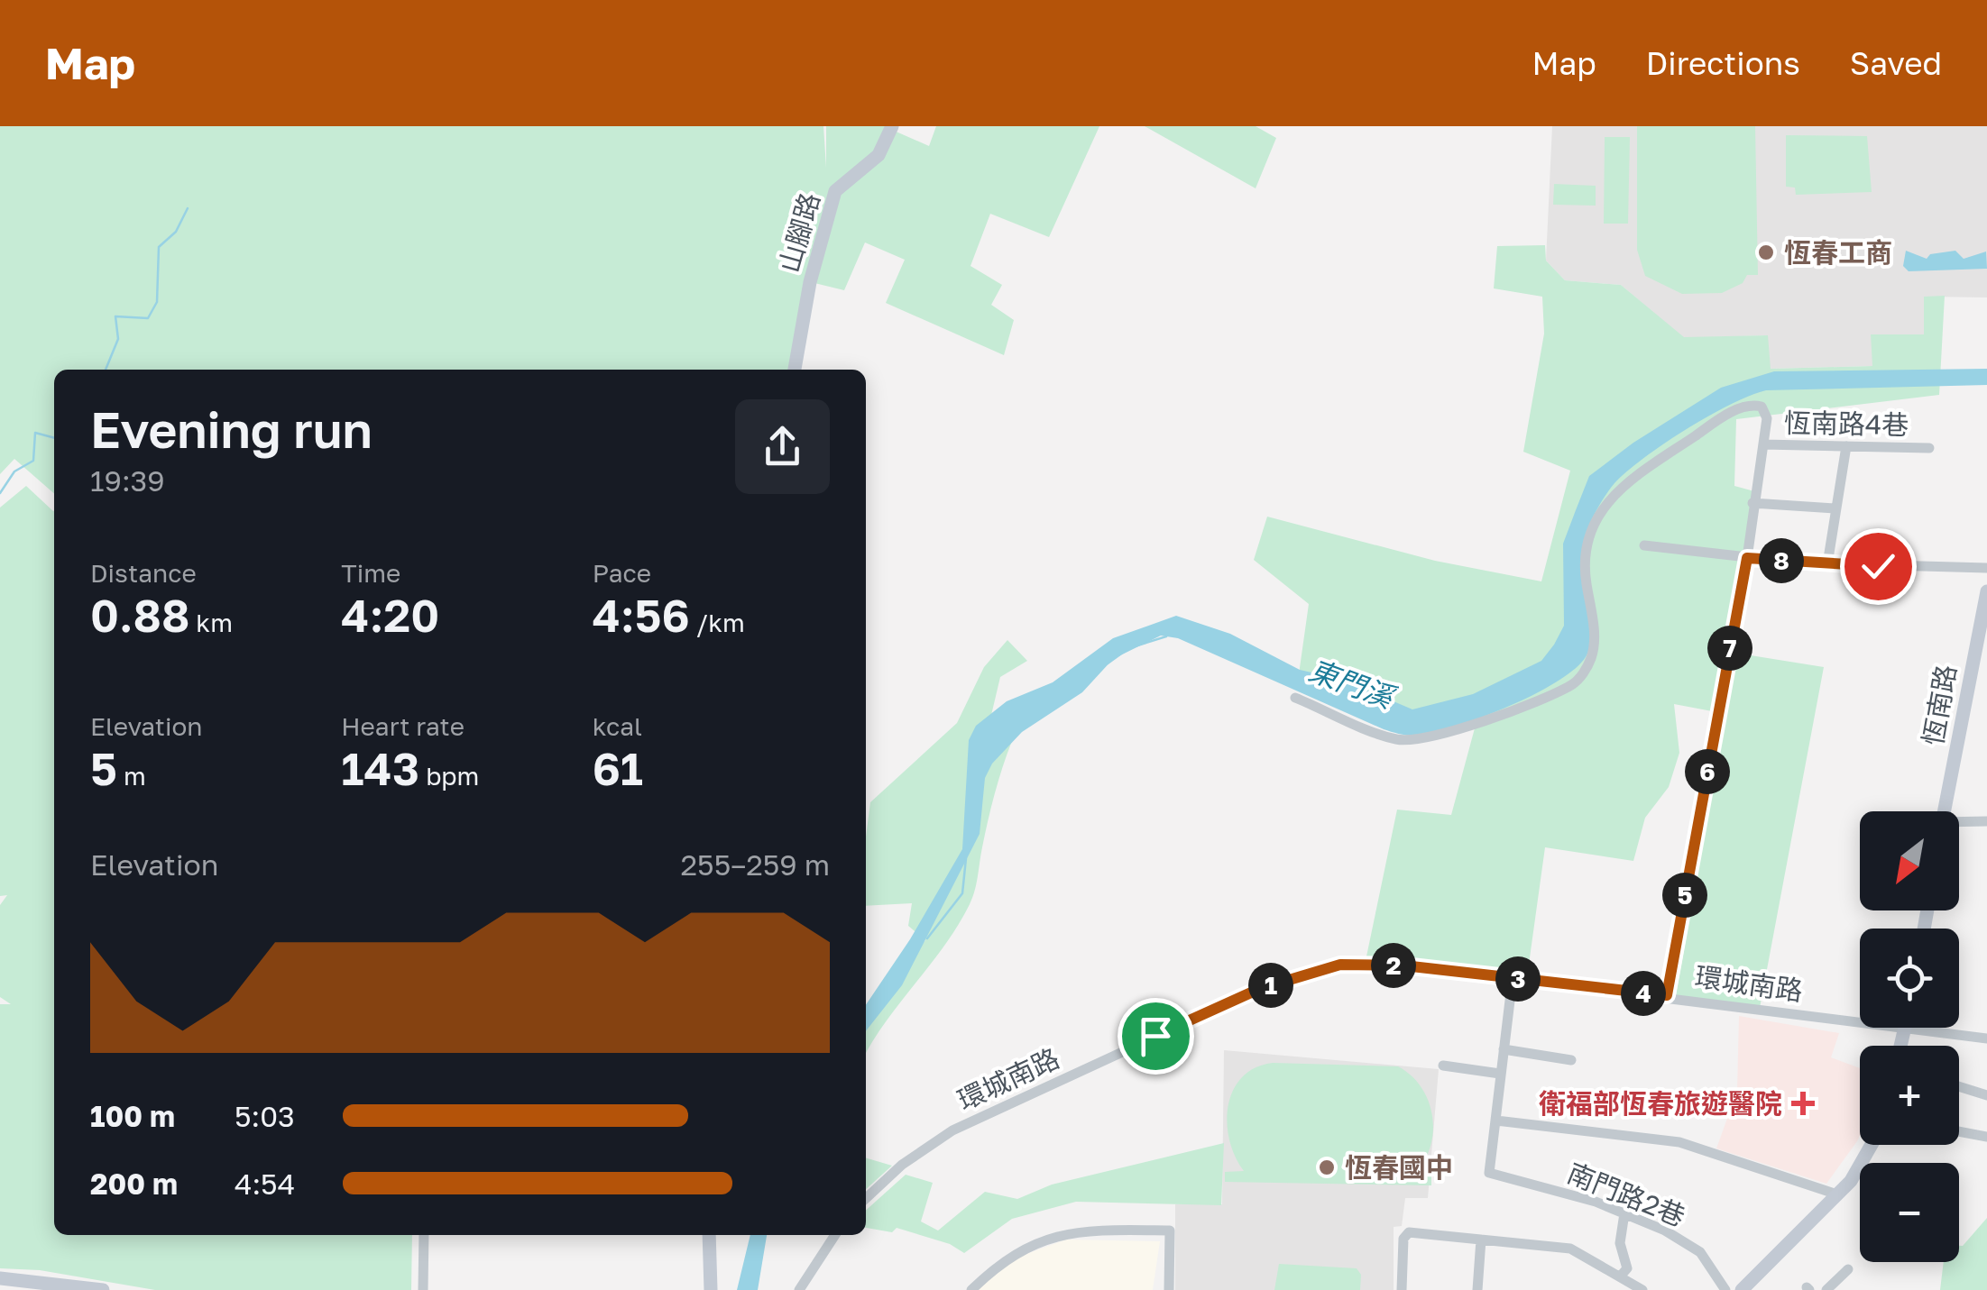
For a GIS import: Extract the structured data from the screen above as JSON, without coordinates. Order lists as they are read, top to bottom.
{
  "streets": {
    "street": [
      "山腳路",
      "恆南路4巷",
      "恆南路",
      "環城南路",
      "南門路2巷"
    ]
  },
  "water": ["東門溪"],
  "places": {
    "other": ["恆春工商", "恆春國中"],
    "health": ["衛福部恆春旅遊醫院"]
  },
  "north": "bottom left",
  "page": {
    "header": "Map",
    "nav": ["Map", "Directions", "Saved"],
    "heading": ["Evening run", "19:39"],
    "stats": [
      ["Distance", "0.88 km"],
      ["Time", "4:20"],
      ["Pace", "4:56 /km"],
      ["Elevation", "5 m"],
      ["Heart rate", "143 bpm"],
      ["kcal", "61"]
    ],
    "pins": [
      "8",
      "7",
      "6",
      "5",
      "2",
      "3",
      "1",
      "4"
    ],
    "map_buttons": ["+", "−"],
    "chart": ["Elevation", "255–259 m"],
    "list": [
      {
        "name": "100 m",
        "note": "5:03"
      },
      {
        "name": "200 m",
        "note": "4:54"
      }
    ]
  }
}
